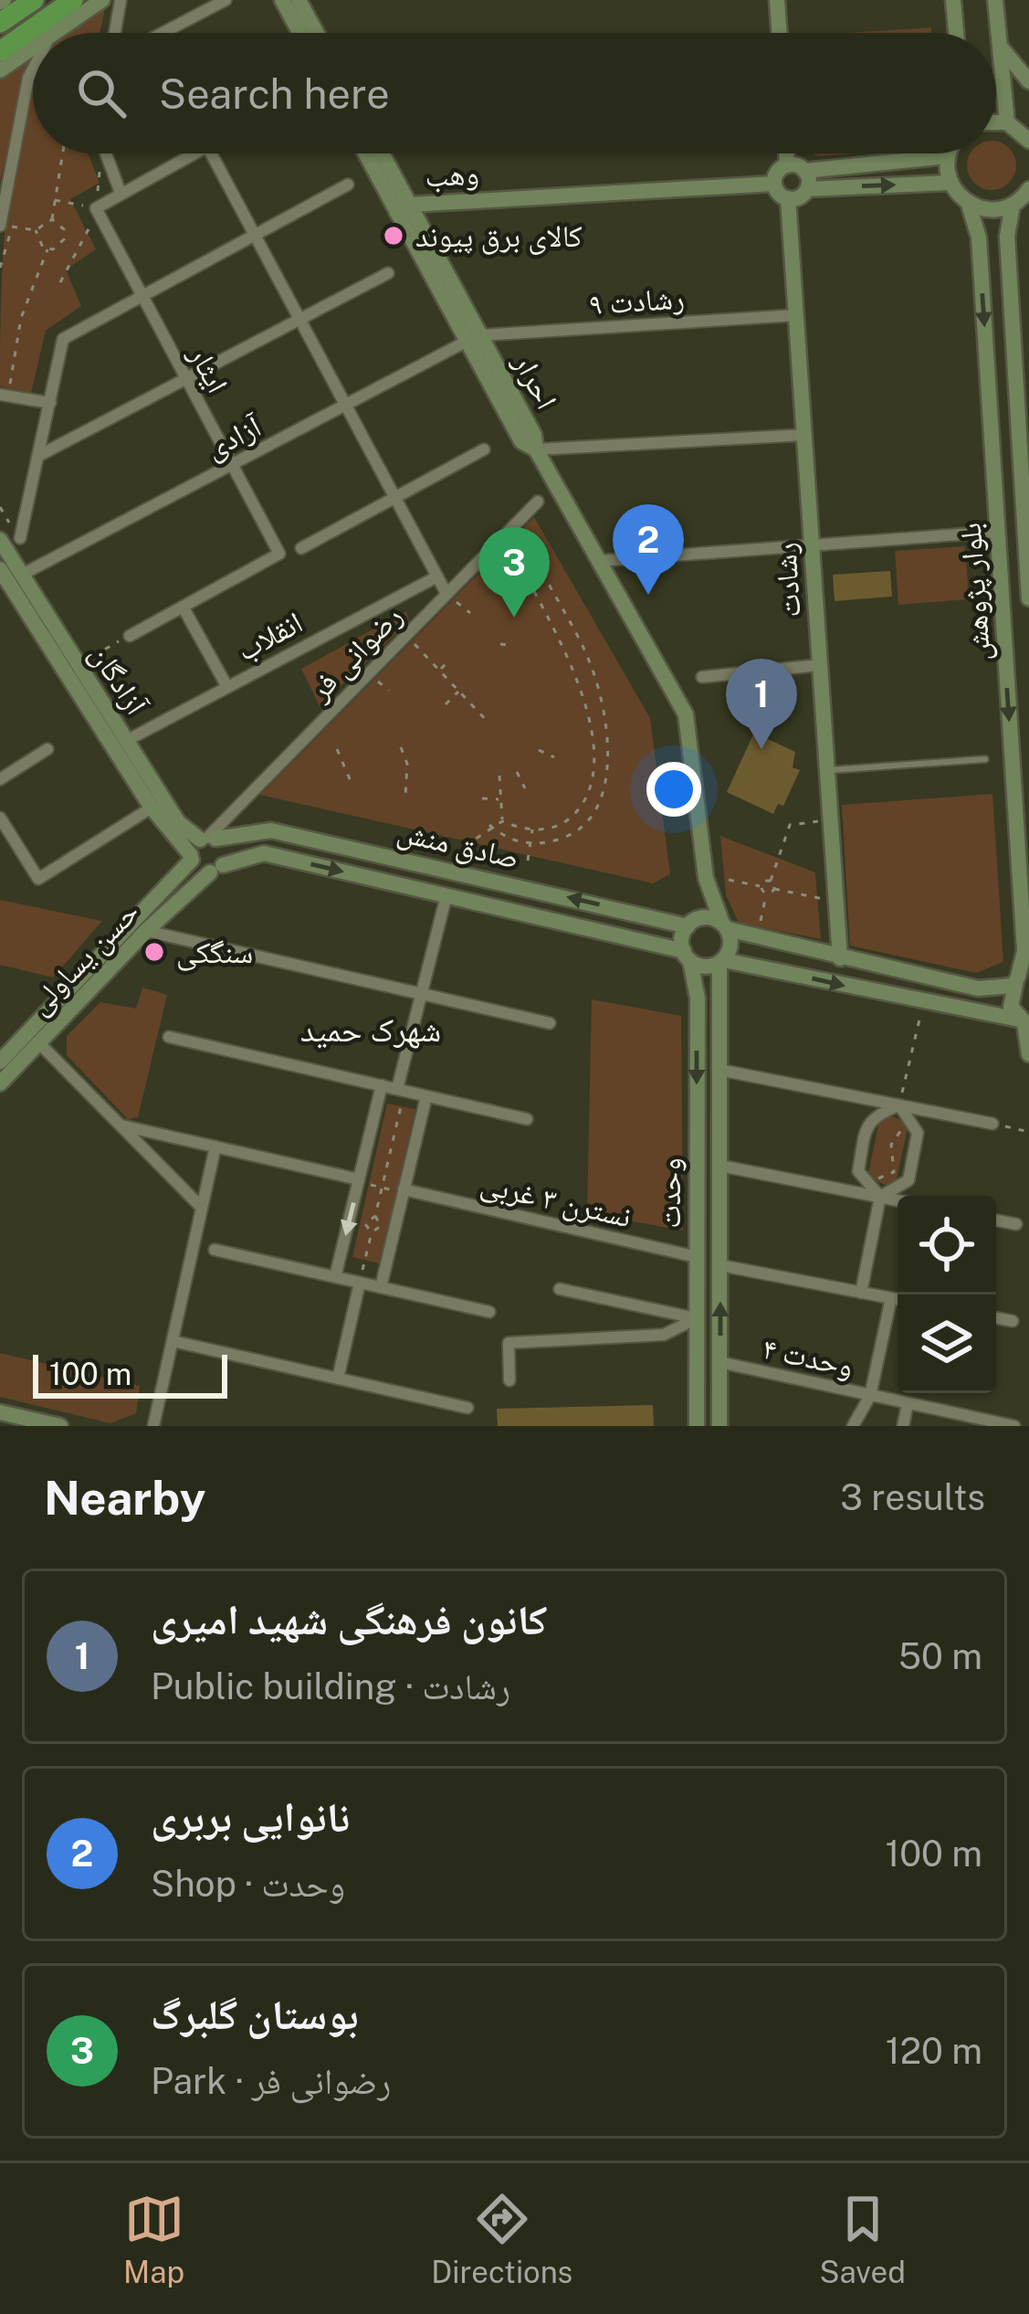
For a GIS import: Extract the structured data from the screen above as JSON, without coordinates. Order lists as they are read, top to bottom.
{
  "streets": {
    "street": [
      "وهب",
      "رشادت ۹",
      "ایثار",
      "احرار",
      "آزادی",
      "رشادت",
      "بلوار پژوهش",
      "انقلاب",
      "رضوانی فر",
      "آزادگان",
      "صادق منش",
      "حسن یساولی",
      "وحدت",
      "نسترن ۳ غربی",
      "وحدت ۴"
    ]
  },
  "crossings": [
    ["وهب", "احرار"],
    ["وهب", "رشادت"],
    ["رشادت ۹", "احرار"],
    ["رشادت ۹", "آزادی"],
    ["رشادت ۹", "رشادت"],
    ["ایثار", "آزادی"],
    ["احرار", "آزادی"],
    ["آزادی", "آزادگان"],
    ["انقلاب", "آزادگان"],
    ["رضوانی فر", "آزادگان"],
    ["رضوانی فر", "صادق منش"],
    ["رضوانی فر", "حسن یساولی"],
    ["آزادگان", "صادق منش"],
    ["آزادگان", "حسن یساولی"],
    ["صادق منش", "حسن یساولی"],
    ["صادق منش", "وحدت"],
    ["وحدت", "نسترن ۳ غربی"],
    ["وحدت", "وحدت ۴"]
  ],
  "districts": ["شهرک حمید"],
  "places": ["کالای برق پیوند", "سنگکی"],
  "scale_bar": "100 m",
  "page": {
    "search": "Search here",
    "pins": ["2", "3", "1"],
    "scale": "100 m",
    "heading": ["Nearby", "3 results"],
    "list": [
      {
        "mark": "1",
        "name": "کانون فرهنگی شهید امیری",
        "note": "Public building · رشادت",
        "value": "50 m"
      },
      {
        "mark": "2",
        "name": "نانوایی بربری",
        "note": "Shop · وحدت",
        "value": "100 m"
      },
      {
        "mark": "3",
        "name": "بوستان گلبرگ",
        "note": "Park · رضوانی فر",
        "value": "120 m"
      }
    ],
    "nav": ["Map", "Directions", "Saved"]
  }
}
